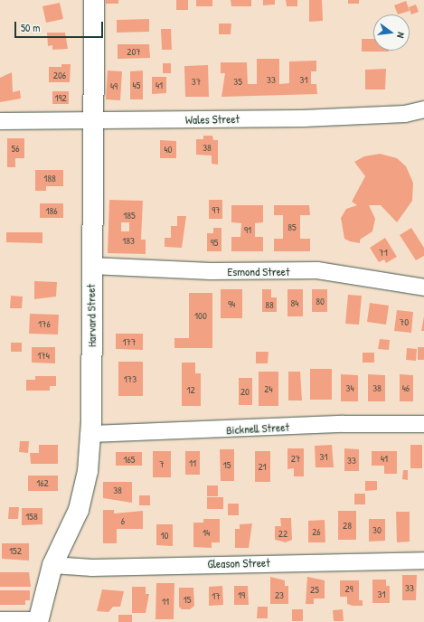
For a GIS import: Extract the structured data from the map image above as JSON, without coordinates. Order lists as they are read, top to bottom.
{
  "streets": {
    "main road": ["Harvard Street"],
    "street": [
      "Wales Street",
      "Esmond Street",
      "Bicknell Street",
      "Gleason Street"
    ]
  },
  "crossings": [
    ["Wales Street", "Harvard Street"],
    ["Esmond Street", "Harvard Street"],
    ["Harvard Street", "Bicknell Street"],
    ["Harvard Street", "Gleason Street"]
  ],
  "house_numbers": [
    "207",
    "206",
    "33",
    "31",
    "37",
    "35",
    "45",
    "41",
    "49",
    "192",
    "38",
    "56",
    "40",
    "188",
    "97",
    "186",
    "185",
    "85",
    "91",
    "183",
    "95",
    "71",
    "80",
    "84",
    "94",
    "88",
    "100",
    "70",
    "176",
    "177",
    "174",
    "173",
    "34",
    "38",
    "46",
    "24",
    "12",
    "20",
    "31",
    "27",
    "41",
    "165",
    "33",
    "11",
    "7",
    "15",
    "21",
    "162",
    "38",
    "158",
    "6",
    "28",
    "30",
    "26",
    "14",
    "22",
    "10",
    "152",
    "33",
    "29",
    "25",
    "31",
    "19",
    "23",
    "17",
    "15",
    "11"
  ],
  "scale_bar": "50 m",
  "north": "right"
}
